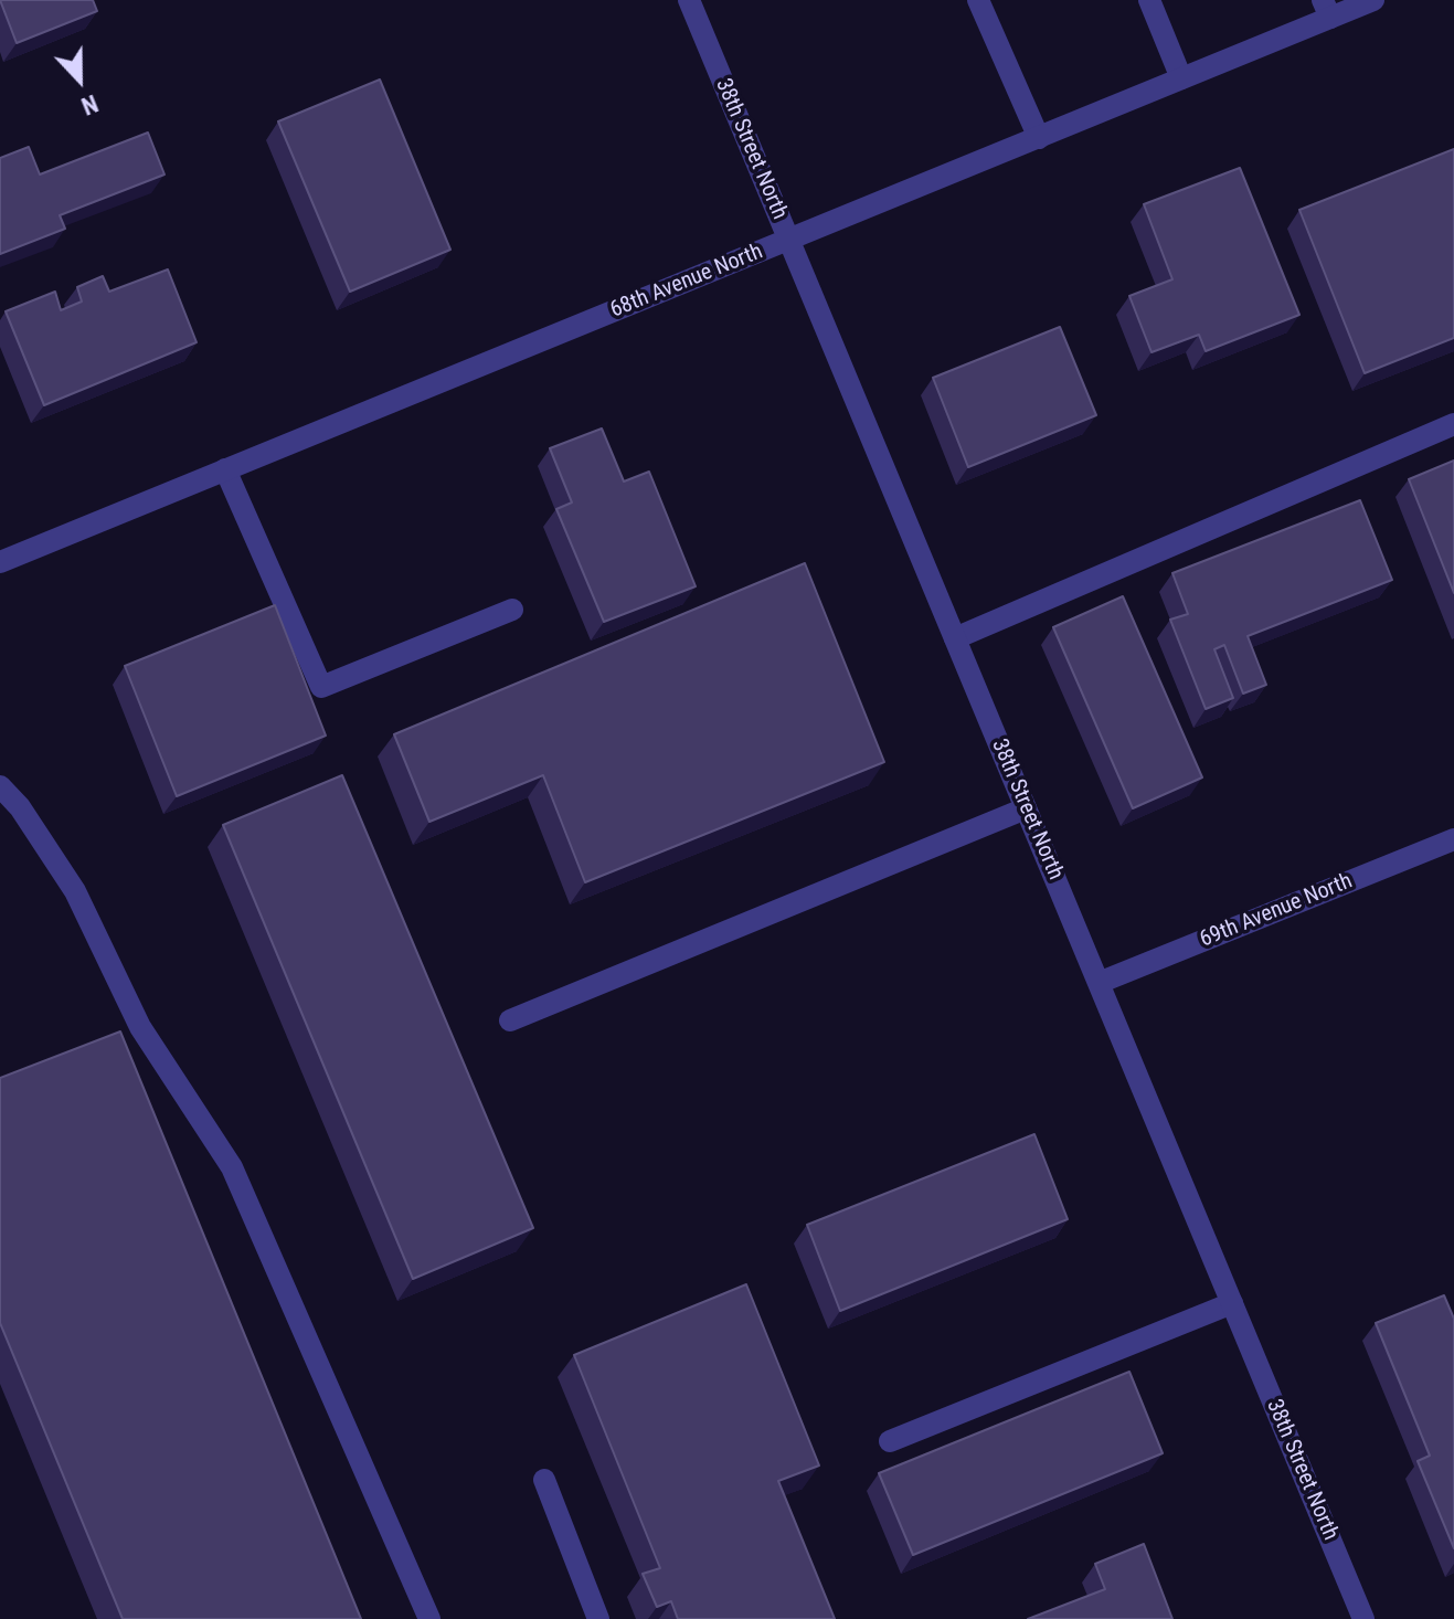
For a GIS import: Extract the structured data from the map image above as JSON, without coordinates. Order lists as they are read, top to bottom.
{
  "streets": {
    "street": ["38th Street North", "68th Avenue North", "69th Avenue North"]
  },
  "crossings": [
    ["38th Street North", "68th Avenue North"],
    ["38th Street North", "69th Avenue North"]
  ],
  "north": "bottom"
}
